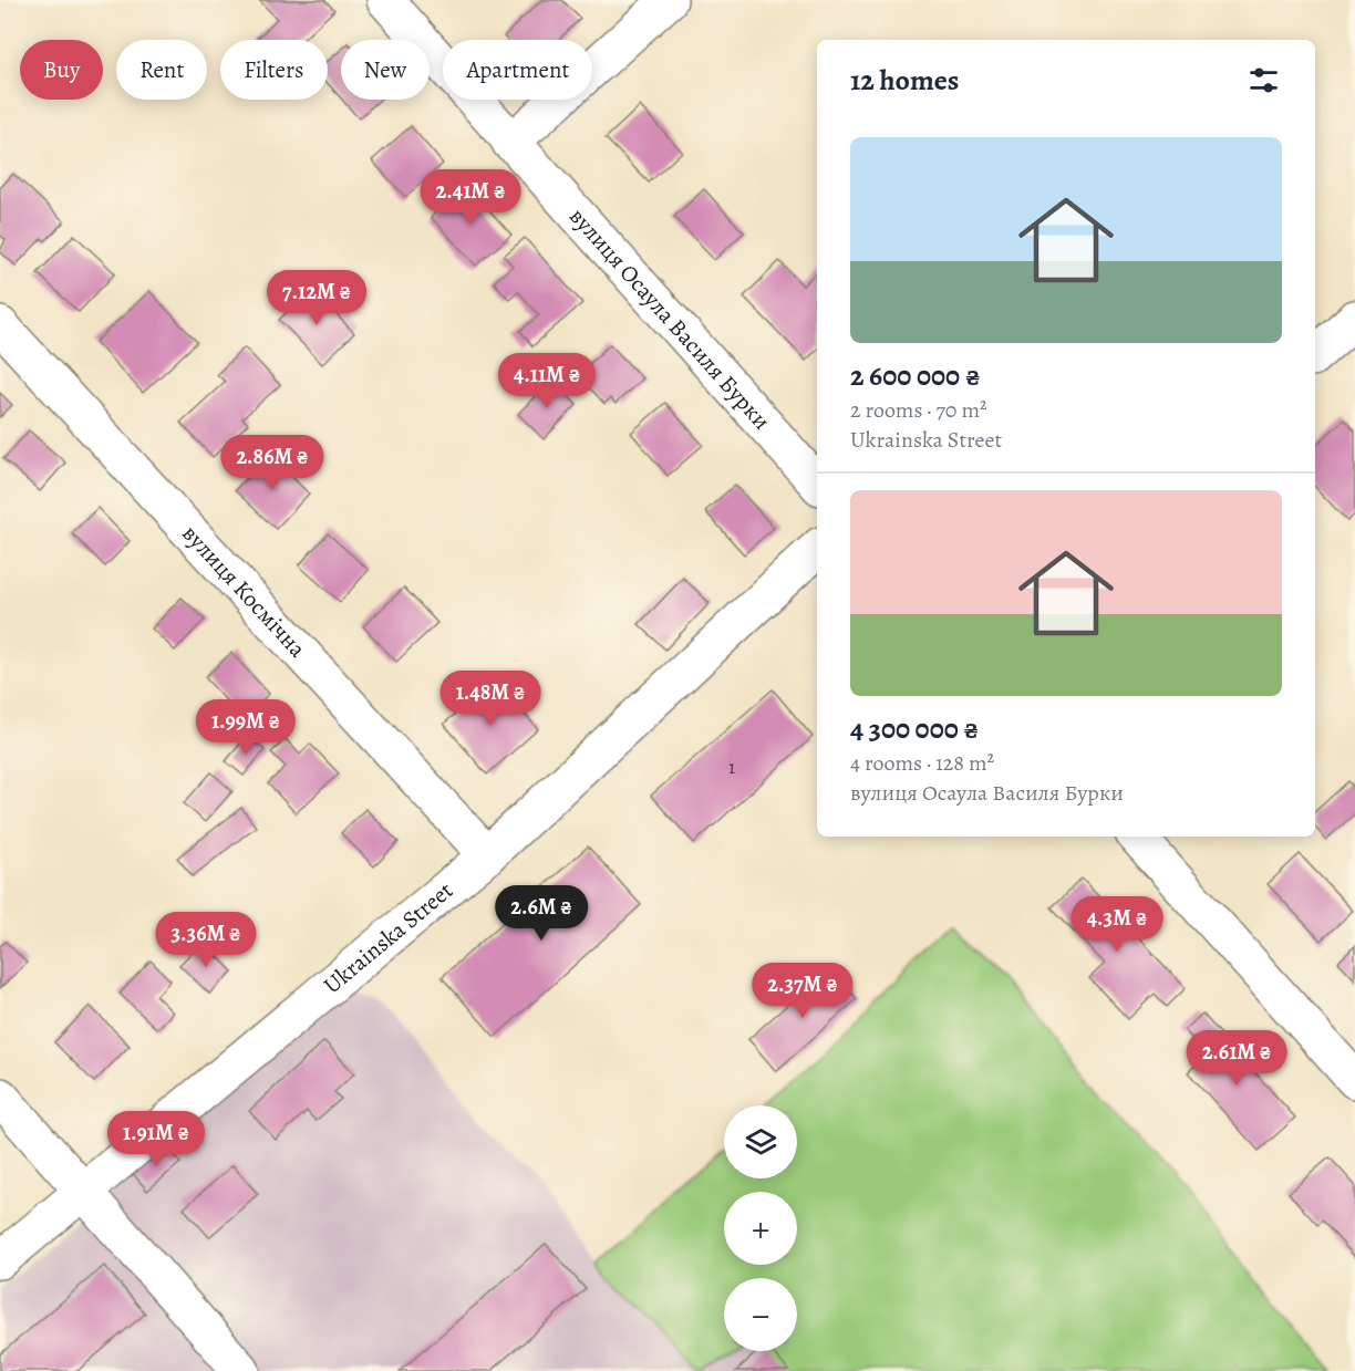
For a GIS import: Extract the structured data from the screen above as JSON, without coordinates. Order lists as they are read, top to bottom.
{
  "streets": {
    "street": ["вулиця Осаула Василя Бурки", "вулиця Космічна", "Ukrainska Street"]
  },
  "crossings": [
    ["вулиця Космічна", "Ukrainska Street"]
  ],
  "house_numbers": ["1"],
  "page": {
    "chip": [
      "Buy",
      "Rent",
      "Filters",
      "New",
      "Apartment"
    ],
    "heading": "12 homes",
    "list": [
      {
        "name": "2 600 000 ₴",
        "note": "2 rooms · 70 m² · Ukrainska Street"
      },
      {
        "name": "4 300 000 ₴",
        "note": "4 rooms · 128 m² · вулиця Осаула Василя Бурки"
      }
    ],
    "price": [
      "2.41M ₴",
      "7.12M ₴",
      "4.11M ₴",
      "2.86M ₴",
      "1.48M ₴",
      "1.99M ₴",
      "2.6M ₴",
      "4.3M ₴",
      "3.36M ₴",
      "2.37M ₴",
      "2.61M ₴",
      "1.91M ₴"
    ],
    "map_buttons": ["+", "−"]
  }
}
